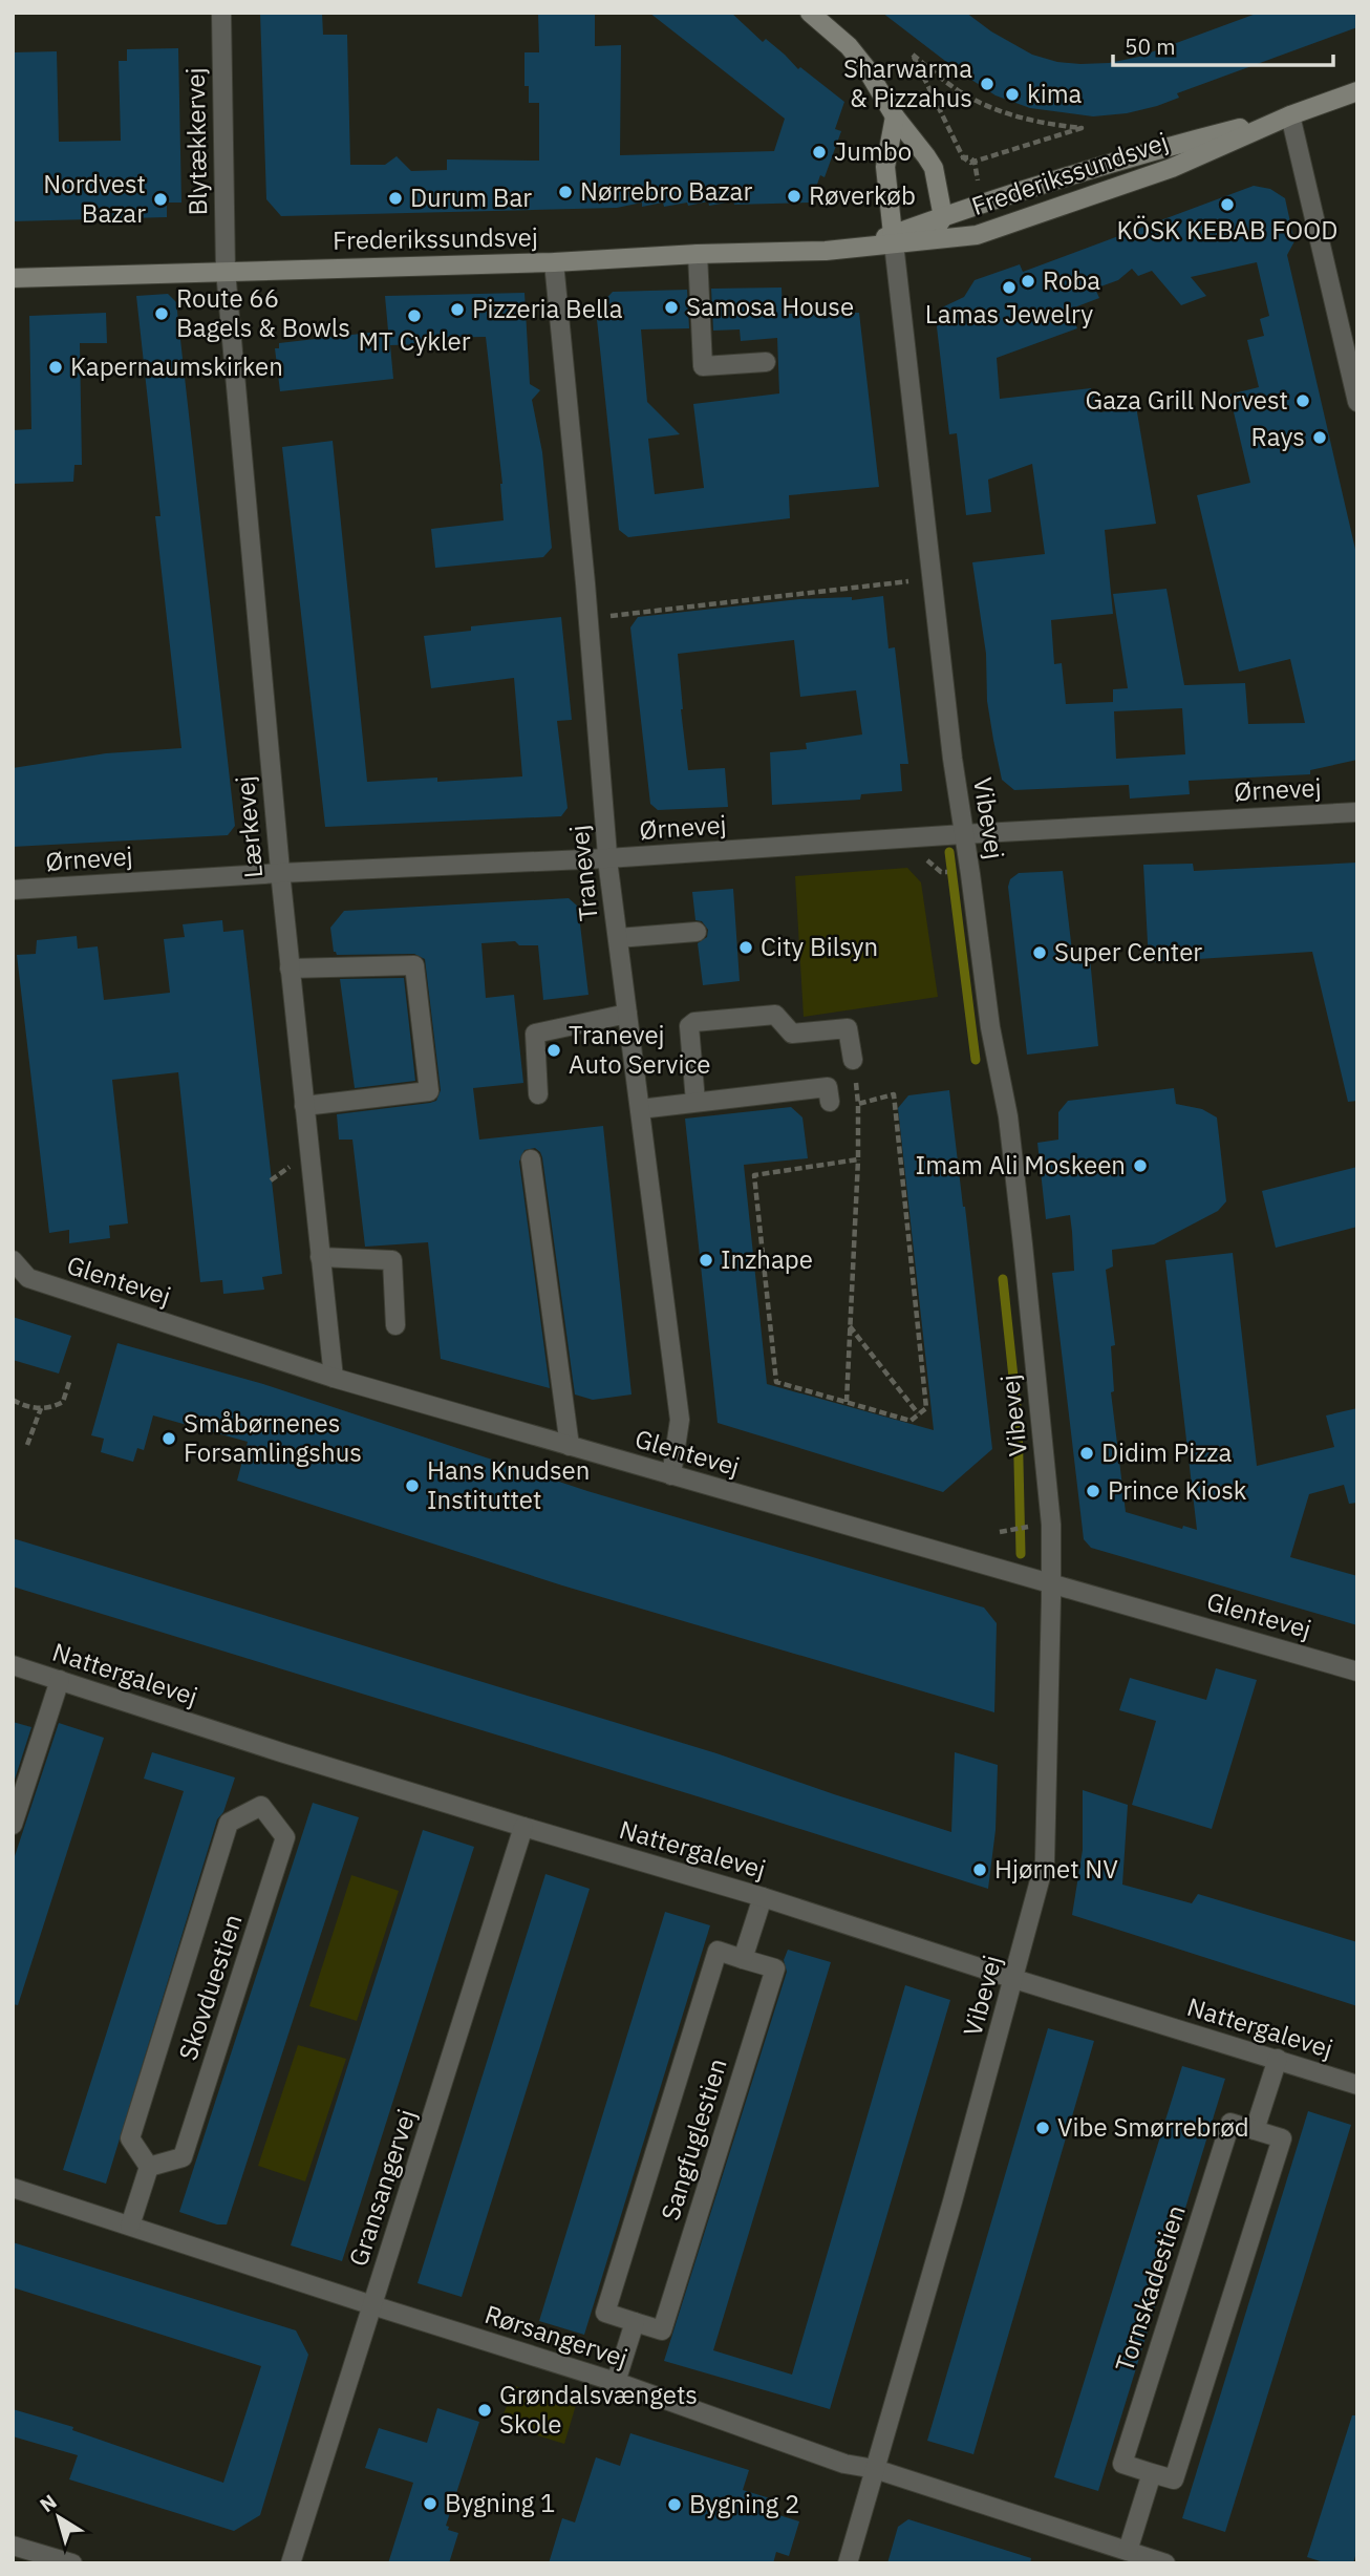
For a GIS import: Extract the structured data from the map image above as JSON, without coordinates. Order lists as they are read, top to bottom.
{
  "streets": {
    "street": [
      "Blytækkervej",
      "Frederikssundsvej",
      "Ørnevej",
      "Vibevej",
      "Lærkevej",
      "Tranevej",
      "Glentevej",
      "Nattergalevej",
      "Skovduestien",
      "Sangfuglestien",
      "Gransangervej",
      "Tornskadestien",
      "Rørsangervej"
    ]
  },
  "crossings": [
    ["Blytækkervej", "Frederikssundsvej"],
    ["Blytækkervej", "Lærkevej"],
    ["Frederikssundsvej", "Vibevej"],
    ["Frederikssundsvej", "Lærkevej"],
    ["Frederikssundsvej", "Tranevej"],
    ["Ørnevej", "Vibevej"],
    ["Ørnevej", "Lærkevej"],
    ["Ørnevej", "Tranevej"],
    ["Vibevej", "Glentevej"],
    ["Vibevej", "Nattergalevej"],
    ["Vibevej", "Rørsangervej"],
    ["Lærkevej", "Glentevej"],
    ["Tranevej", "Glentevej"],
    ["Nattergalevej", "Gransangervej"],
    ["Gransangervej", "Rørsangervej"]
  ],
  "places": [
    "Sharwarma & Pizzahus",
    "kima",
    "Jumbo",
    "Nørrebro Bazar",
    "Røverkøb",
    "Durum Bar",
    "Nordvest Bazar",
    "KÖSK KEBAB FOOD",
    "Roba",
    "Lamas Jewelry",
    "Samosa House",
    "Pizzeria Bella",
    "Route 66 Bagels & Bowls",
    "MT Cykler",
    "Kapernaumskirken",
    "Gaza Grill Norvest",
    "Rays",
    "City Bilsyn",
    "Super Center",
    "Tranevej Auto Service",
    "Imam Ali Moskeen",
    "Inzhape",
    "Småbørnenes Forsamlingshus",
    "Didim Pizza",
    "Hans Knudsen Instituttet",
    "Prince Kiosk",
    "Hjørnet NV",
    "Vibe Smørrebrød",
    "Grøndalsvængets Skole",
    "Bygning 1",
    "Bygning 2"
  ],
  "scale_bar": "50 m",
  "north": "top left"
}
